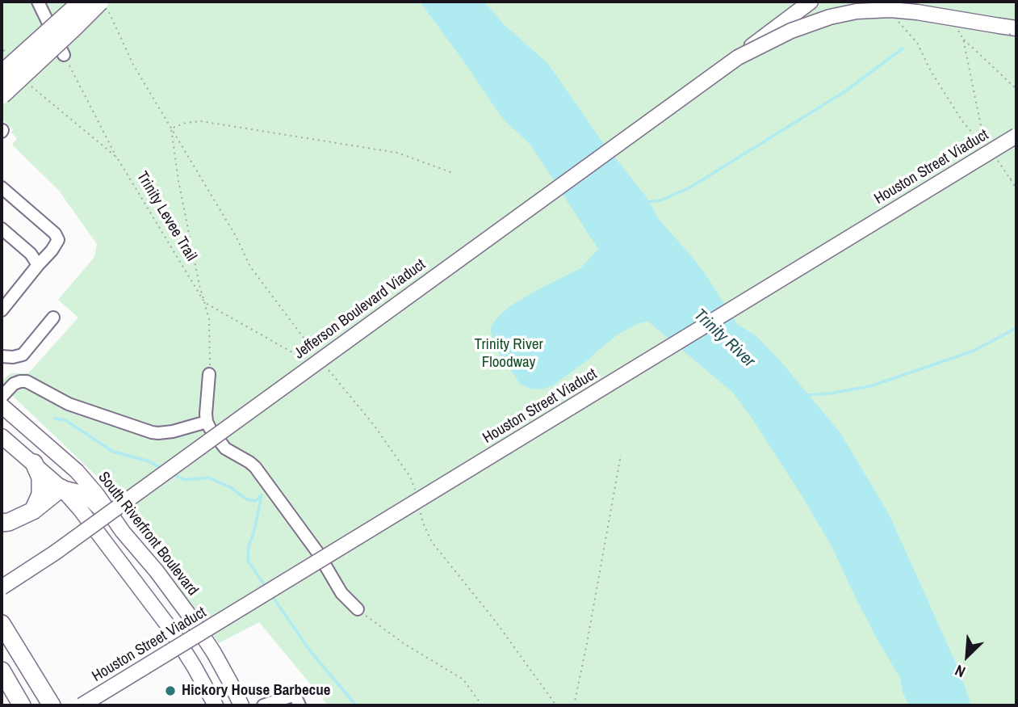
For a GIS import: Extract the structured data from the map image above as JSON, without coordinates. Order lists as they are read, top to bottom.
{
  "streets": {
    "main road": ["Houston Street Viaduct", "Jefferson Boulevard Viaduct", "South Riverfront Boulevard"],
    "path": ["Trinity Levee Trail"]
  },
  "water": ["Trinity River"],
  "parks": ["Trinity River Floodway"],
  "places": ["Hickory House Barbecue"],
  "north": "bottom left"
}
